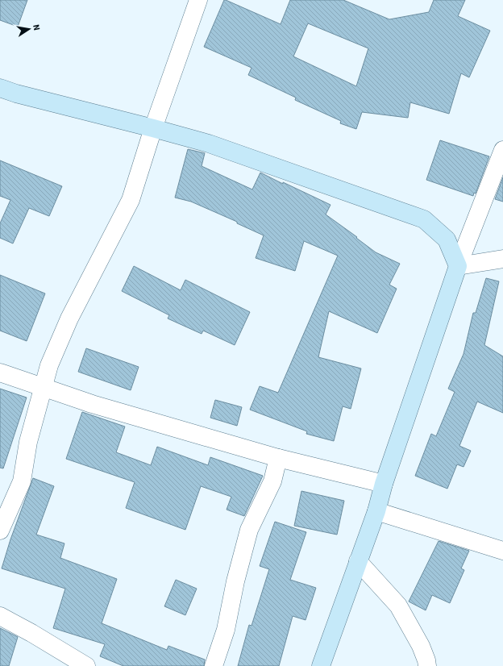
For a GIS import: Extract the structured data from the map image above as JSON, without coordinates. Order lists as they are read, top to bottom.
{
  "north": "right"
}
